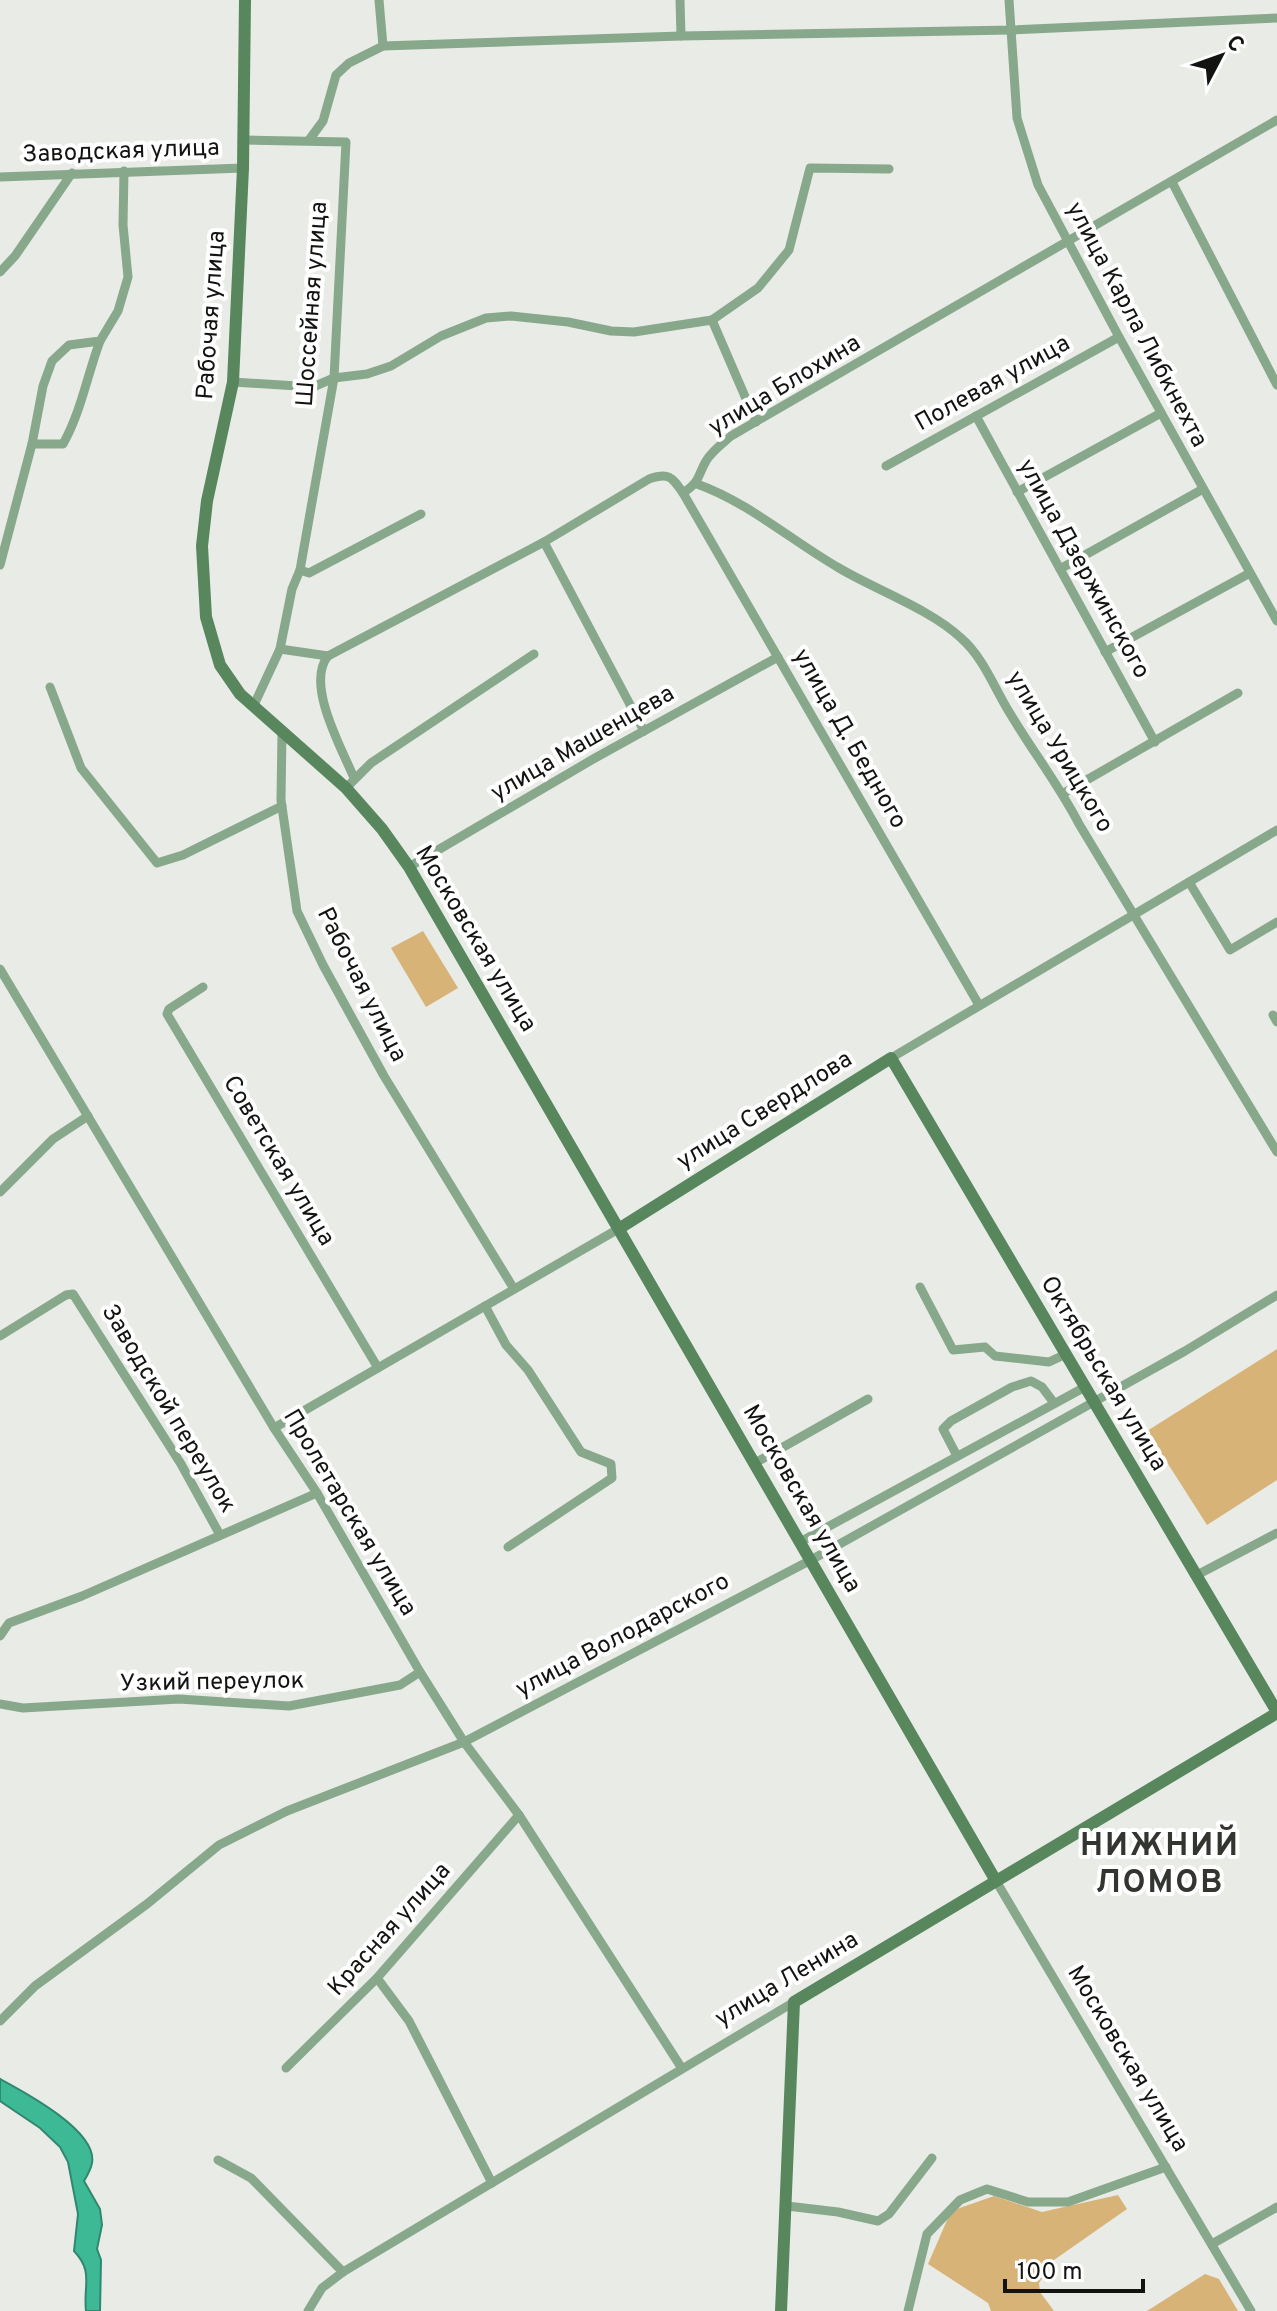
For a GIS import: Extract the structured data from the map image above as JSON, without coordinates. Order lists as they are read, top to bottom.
{
  "streets": {
    "main road": [
      "Рабочая улица",
      "Московская улица",
      "улица Свердлова",
      "Октябрьская улица",
      "улица Ленина"
    ],
    "street": [
      "Заводская улица",
      "Шоссейная улица",
      "улица Карла Либкнехта",
      "Полевая улица",
      "улица Блохина",
      "улица Дзержинского",
      "улица Д. Бедного",
      "улица Машенцева",
      "улица Урицкого",
      "Советская улица",
      "Заводской переулок",
      "Пролетарская улица",
      "улица Володарского",
      "Узкий переулок",
      "Красная улица"
    ]
  },
  "crossings": [
    ["Заводская улица", "Рабочая улица"],
    ["Шоссейная улица", "Рабочая улица"],
    ["Рабочая улица", "Московская улица"],
    ["Рабочая улица", "улица Свердлова"],
    ["улица Карла Либкнехта", "Полевая улица"],
    ["улица Карла Либкнехта", "улица Блохина"],
    ["Полевая улица", "улица Дзержинского"],
    ["улица Блохина", "улица Д. Бедного"],
    ["улица Блохина", "улица Урицкого"],
    ["улица Д. Бедного", "улица Машенцева"],
    ["улица Д. Бедного", "улица Свердлова"],
    ["улица Машенцева", "Московская улица"],
    ["улица Урицкого", "улица Свердлова"],
    ["Московская улица", "улица Свердлова"],
    ["Московская улица", "улица Володарского"],
    ["Московская улица", "улица Ленина"],
    ["улица Свердлова", "Советская улица"],
    ["улица Свердлова", "Октябрьская улица"],
    ["улица Свердлова", "Пролетарская улица"],
    ["Октябрьская улица", "улица Володарского"],
    ["Октябрьская улица", "улица Ленина"],
    ["Пролетарская улица", "улица Володарского"],
    ["Пролетарская улица", "Узкий переулок"],
    ["Пролетарская улица", "Красная улица"],
    ["Пролетарская улица", "улица Ленина"]
  ],
  "districts": ["НИЖНИЙ ЛОМОВ"],
  "scale_bar": "100 m",
  "north": "top right"
}
